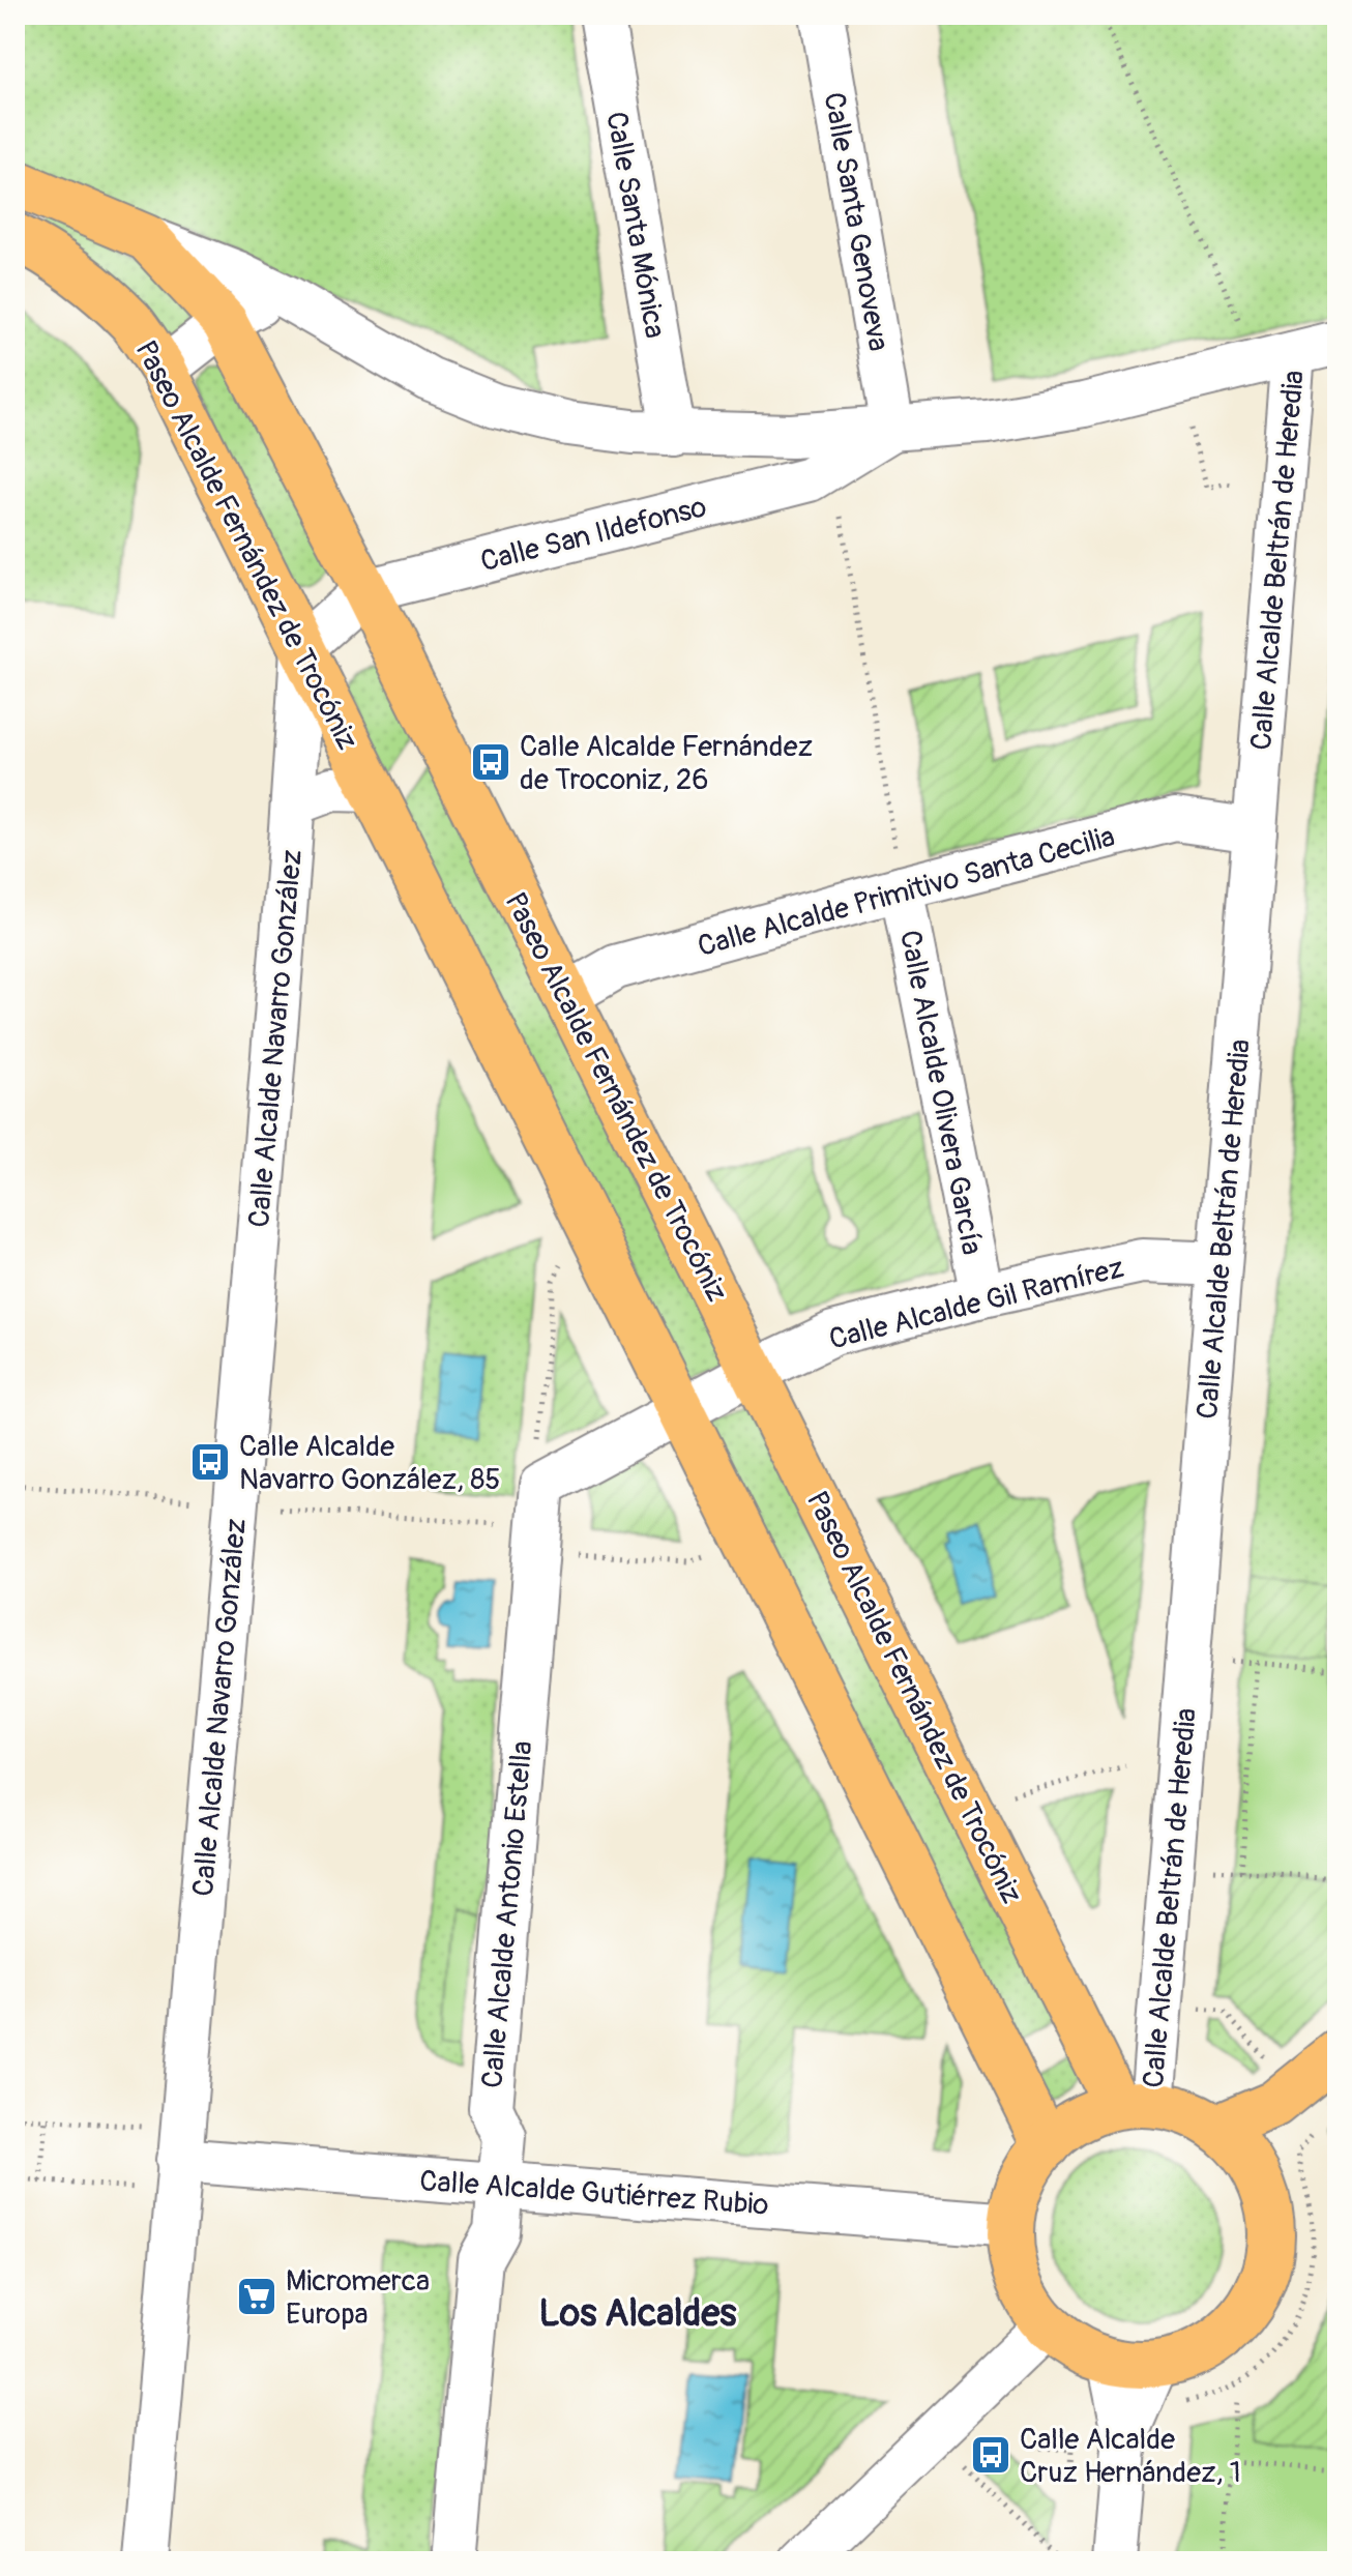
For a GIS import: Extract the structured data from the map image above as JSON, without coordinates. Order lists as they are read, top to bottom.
{
  "streets": {
    "main road": ["Paseo Alcalde Fernández de Trocóniz"],
    "street": [
      "Calle Santa Genoveva",
      "Calle Santa Mónica",
      "Calle San Ildefonso",
      "Calle Alcalde Beltrán de Heredia",
      "Calle Alcalde Primitivo Santa Cecilia",
      "Calle Alcalde Navarro González",
      "Calle Alcalde Olivera García",
      "Calle Alcalde Gil Ramírez",
      "Calle Alcalde Antonio Estella",
      "Calle Alcalde Gutiérrez Rubio"
    ]
  },
  "crossings": [
    ["Calle Santa Genoveva", "Calle San Ildefonso"],
    ["Calle Santa Mónica", "Calle San Ildefonso"],
    ["Calle San Ildefonso", "Paseo Alcalde Fernández de Trocóniz"],
    ["Calle San Ildefonso", "Calle Alcalde Beltrán de Heredia"],
    ["Calle San Ildefonso", "Calle Alcalde Navarro González"],
    ["Paseo Alcalde Fernández de Trocóniz", "Calle Alcalde Beltrán de Heredia"],
    ["Paseo Alcalde Fernández de Trocóniz", "Calle Alcalde Primitivo Santa Cecilia"],
    ["Paseo Alcalde Fernández de Trocóniz", "Calle Alcalde Navarro González"],
    ["Paseo Alcalde Fernández de Trocóniz", "Calle Alcalde Gil Ramírez"],
    ["Paseo Alcalde Fernández de Trocóniz", "Calle Alcalde Gutiérrez Rubio"],
    ["Calle Alcalde Beltrán de Heredia", "Calle Alcalde Primitivo Santa Cecilia"],
    ["Calle Alcalde Beltrán de Heredia", "Calle Alcalde Gutiérrez Rubio"],
    ["Calle Alcalde Primitivo Santa Cecilia", "Calle Alcalde Olivera García"],
    ["Calle Alcalde Navarro González", "Calle Alcalde Gutiérrez Rubio"],
    ["Calle Alcalde Olivera García", "Calle Alcalde Gil Ramírez"],
    ["Calle Alcalde Gil Ramírez", "Calle Alcalde Antonio Estella"],
    ["Calle Alcalde Antonio Estella", "Calle Alcalde Gutiérrez Rubio"]
  ],
  "districts": ["Los Alcaldes"],
  "places": {
    "bus stop": ["Calle Alcalde Fernández de Troconiz, 26", "Calle Alcalde Navarro González, 85", "Calle Alcalde Cruz Hernández, 1"],
    "supermarket": ["Micromerca Europa"]
  }
}
